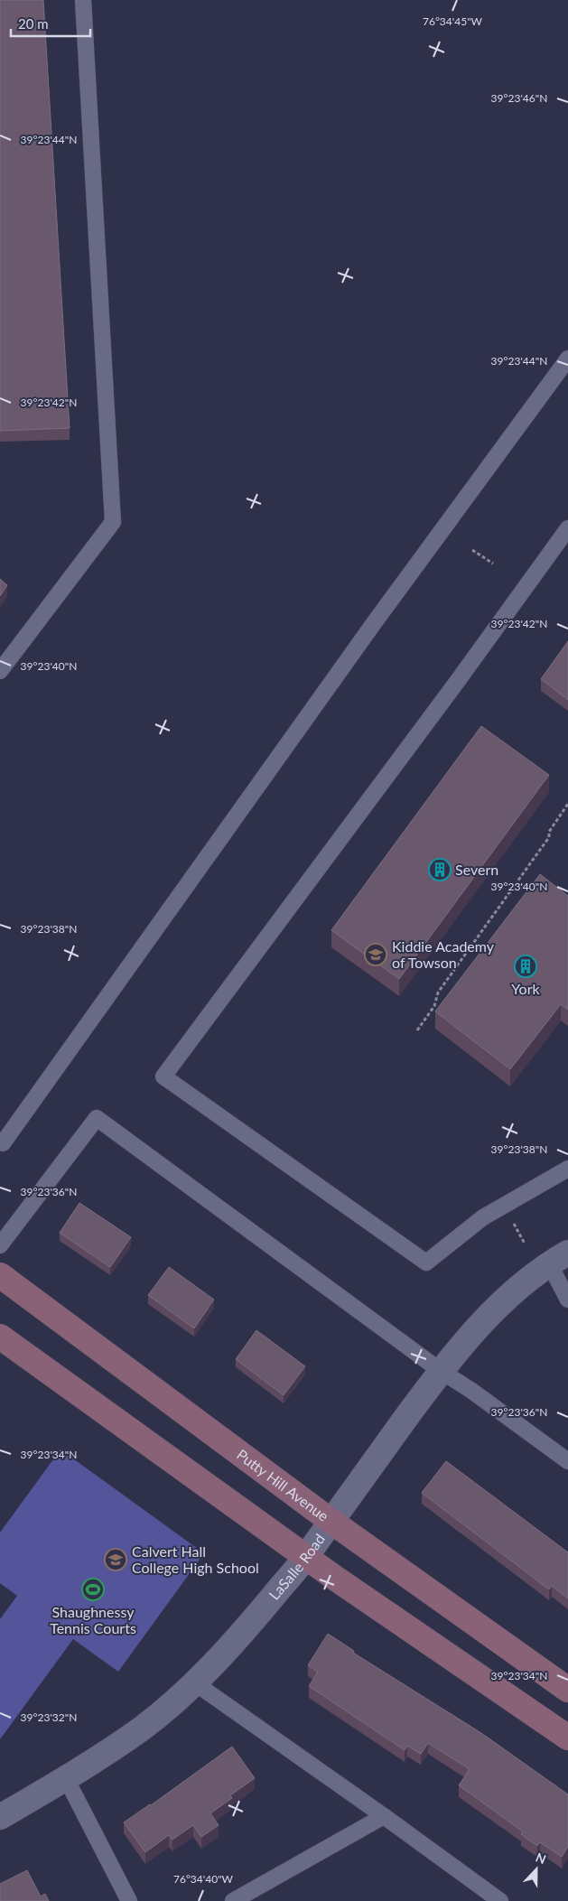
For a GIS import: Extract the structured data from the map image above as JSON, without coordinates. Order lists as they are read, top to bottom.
{
  "streets": {
    "street": ["Putty Hill Avenue", "LaSalle Road"]
  },
  "crossings": [
    ["Putty Hill Avenue", "LaSalle Road"]
  ],
  "places": {
    "building": ["Severn", "York"],
    "school or university": ["Kiddie Academy of Towson", "Calvert Hall College High School"],
    "sports": ["Shaughnessy Tennis Courts"]
  },
  "scale_bar": "20 m",
  "north": "top",
  "coordinates": [
    "76°34'45\"W",
    "39°23'46\"N",
    "39°23'44\"N",
    "39°23'42\"N",
    "39°23'40\"N",
    "39°23'38\"N",
    "39°23'36\"N",
    "39°23'34\"N",
    "39°23'32\"N",
    "76°34'40\"W"
  ]
}
